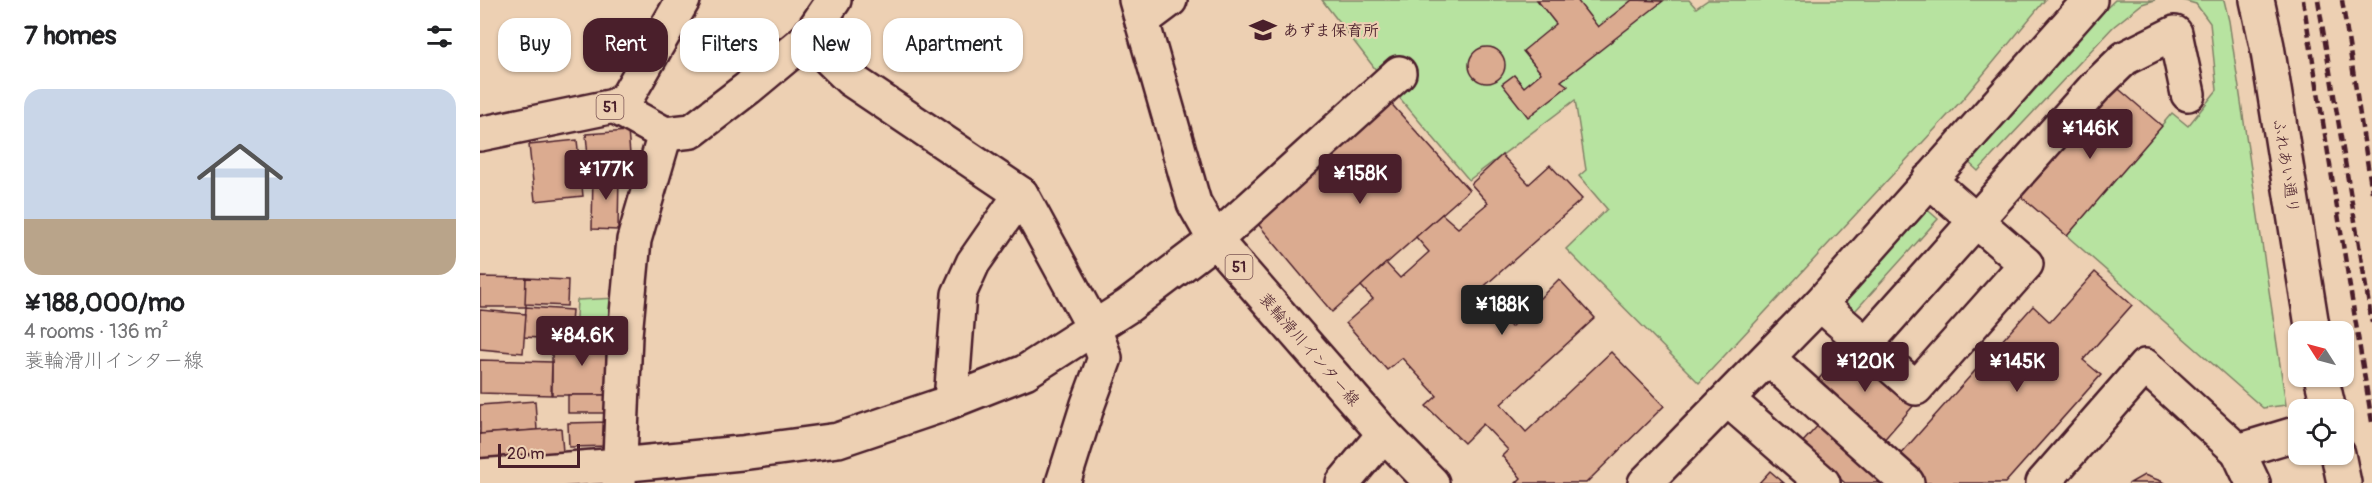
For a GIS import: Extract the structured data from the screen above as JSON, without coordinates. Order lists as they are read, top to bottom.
{
  "streets": {
    "street": ["51", "ふれあい通り", "蓑輪滑川インター線"]
  },
  "places": {
    "school or university": ["あずま保育所"]
  },
  "scale_bar": "20 m",
  "north": "top left",
  "page": {
    "heading": "7 homes",
    "chip": [
      "Buy",
      "Rent",
      "Filters",
      "New",
      "Apartment"
    ],
    "list": [
      {
        "name": "¥188,000/mo",
        "note": "4 rooms · 136 m² · 蓑輪滑川インター線"
      }
    ],
    "price": [
      "¥146K",
      "¥177K",
      "¥158K",
      "¥188K",
      "¥84.6K",
      "¥120K",
      "¥145K"
    ],
    "scale": "20 m"
  }
}
